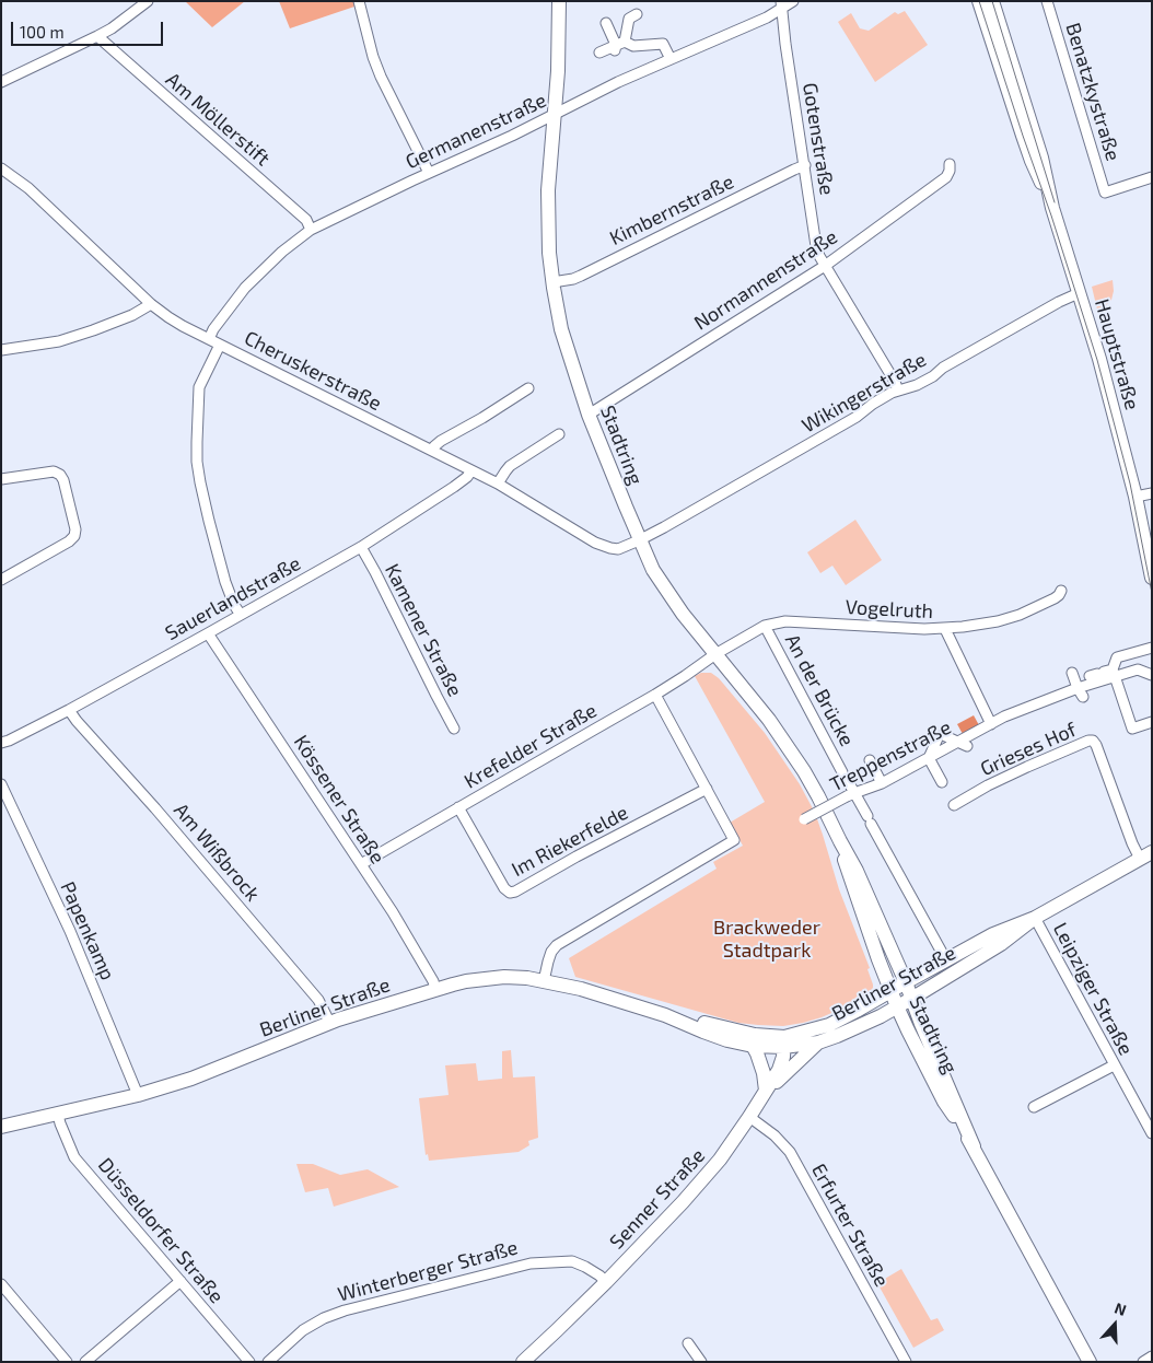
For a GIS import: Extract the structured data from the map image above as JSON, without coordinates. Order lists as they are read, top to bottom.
{
  "streets": {
    "street": [
      "Benatzkystraße",
      "Am Möllerstift",
      "Germanenstraße",
      "Gotenstraße",
      "Kimbernstraße",
      "Normannenstraße",
      "Hauptstraße",
      "Cheruskerstraße",
      "Wikingerstraße",
      "Stadtring",
      "Sauerlandstraße",
      "Vogelruth",
      "Kamener Straße",
      "An der Brücke",
      "Krefelder Straße",
      "Grieses Hof",
      "Treppenstraße",
      "Kössener Straße",
      "Im Riekerfelde",
      "Am Wißbrock",
      "Papenkamp",
      "Berliner Straße",
      "Leipziger Straße",
      "Senner Straße",
      "Erfurter Straße",
      "Düsseldorfer Straße",
      "Winterberger Straße"
    ]
  },
  "crossings": [
    ["Am Möllerstift", "Germanenstraße"],
    ["Germanenstraße", "Gotenstraße"],
    ["Germanenstraße", "Cheruskerstraße"],
    ["Germanenstraße", "Stadtring"],
    ["Gotenstraße", "Kimbernstraße"],
    ["Gotenstraße", "Normannenstraße"],
    ["Gotenstraße", "Wikingerstraße"],
    ["Kimbernstraße", "Stadtring"],
    ["Normannenstraße", "Stadtring"],
    ["Hauptstraße", "Wikingerstraße"],
    ["Cheruskerstraße", "Wikingerstraße"],
    ["Cheruskerstraße", "Stadtring"],
    ["Cheruskerstraße", "Sauerlandstraße"],
    ["Wikingerstraße", "Stadtring"],
    ["Stadtring", "Vogelruth"],
    ["Stadtring", "Krefelder Straße"],
    ["Stadtring", "Berliner Straße"],
    ["Sauerlandstraße", "Kamener Straße"],
    ["Sauerlandstraße", "Kössener Straße"],
    ["Sauerlandstraße", "Am Wißbrock"],
    ["Vogelruth", "An der Brücke"],
    ["Vogelruth", "Krefelder Straße"],
    ["An der Brücke", "Treppenstraße"],
    ["An der Brücke", "Berliner Straße"],
    ["Krefelder Straße", "Kössener Straße"],
    ["Krefelder Straße", "Im Riekerfelde"],
    ["Grieses Hof", "Berliner Straße"],
    ["Kössener Straße", "Berliner Straße"],
    ["Am Wißbrock", "Berliner Straße"],
    ["Papenkamp", "Berliner Straße"],
    ["Berliner Straße", "Leipziger Straße"],
    ["Berliner Straße", "Senner Straße"],
    ["Berliner Straße", "Düsseldorfer Straße"],
    ["Senner Straße", "Erfurter Straße"],
    ["Senner Straße", "Winterberger Straße"]
  ],
  "parks": ["Brackweder Stadtpark"],
  "scale_bar": "100 m",
  "north": "top"
}
